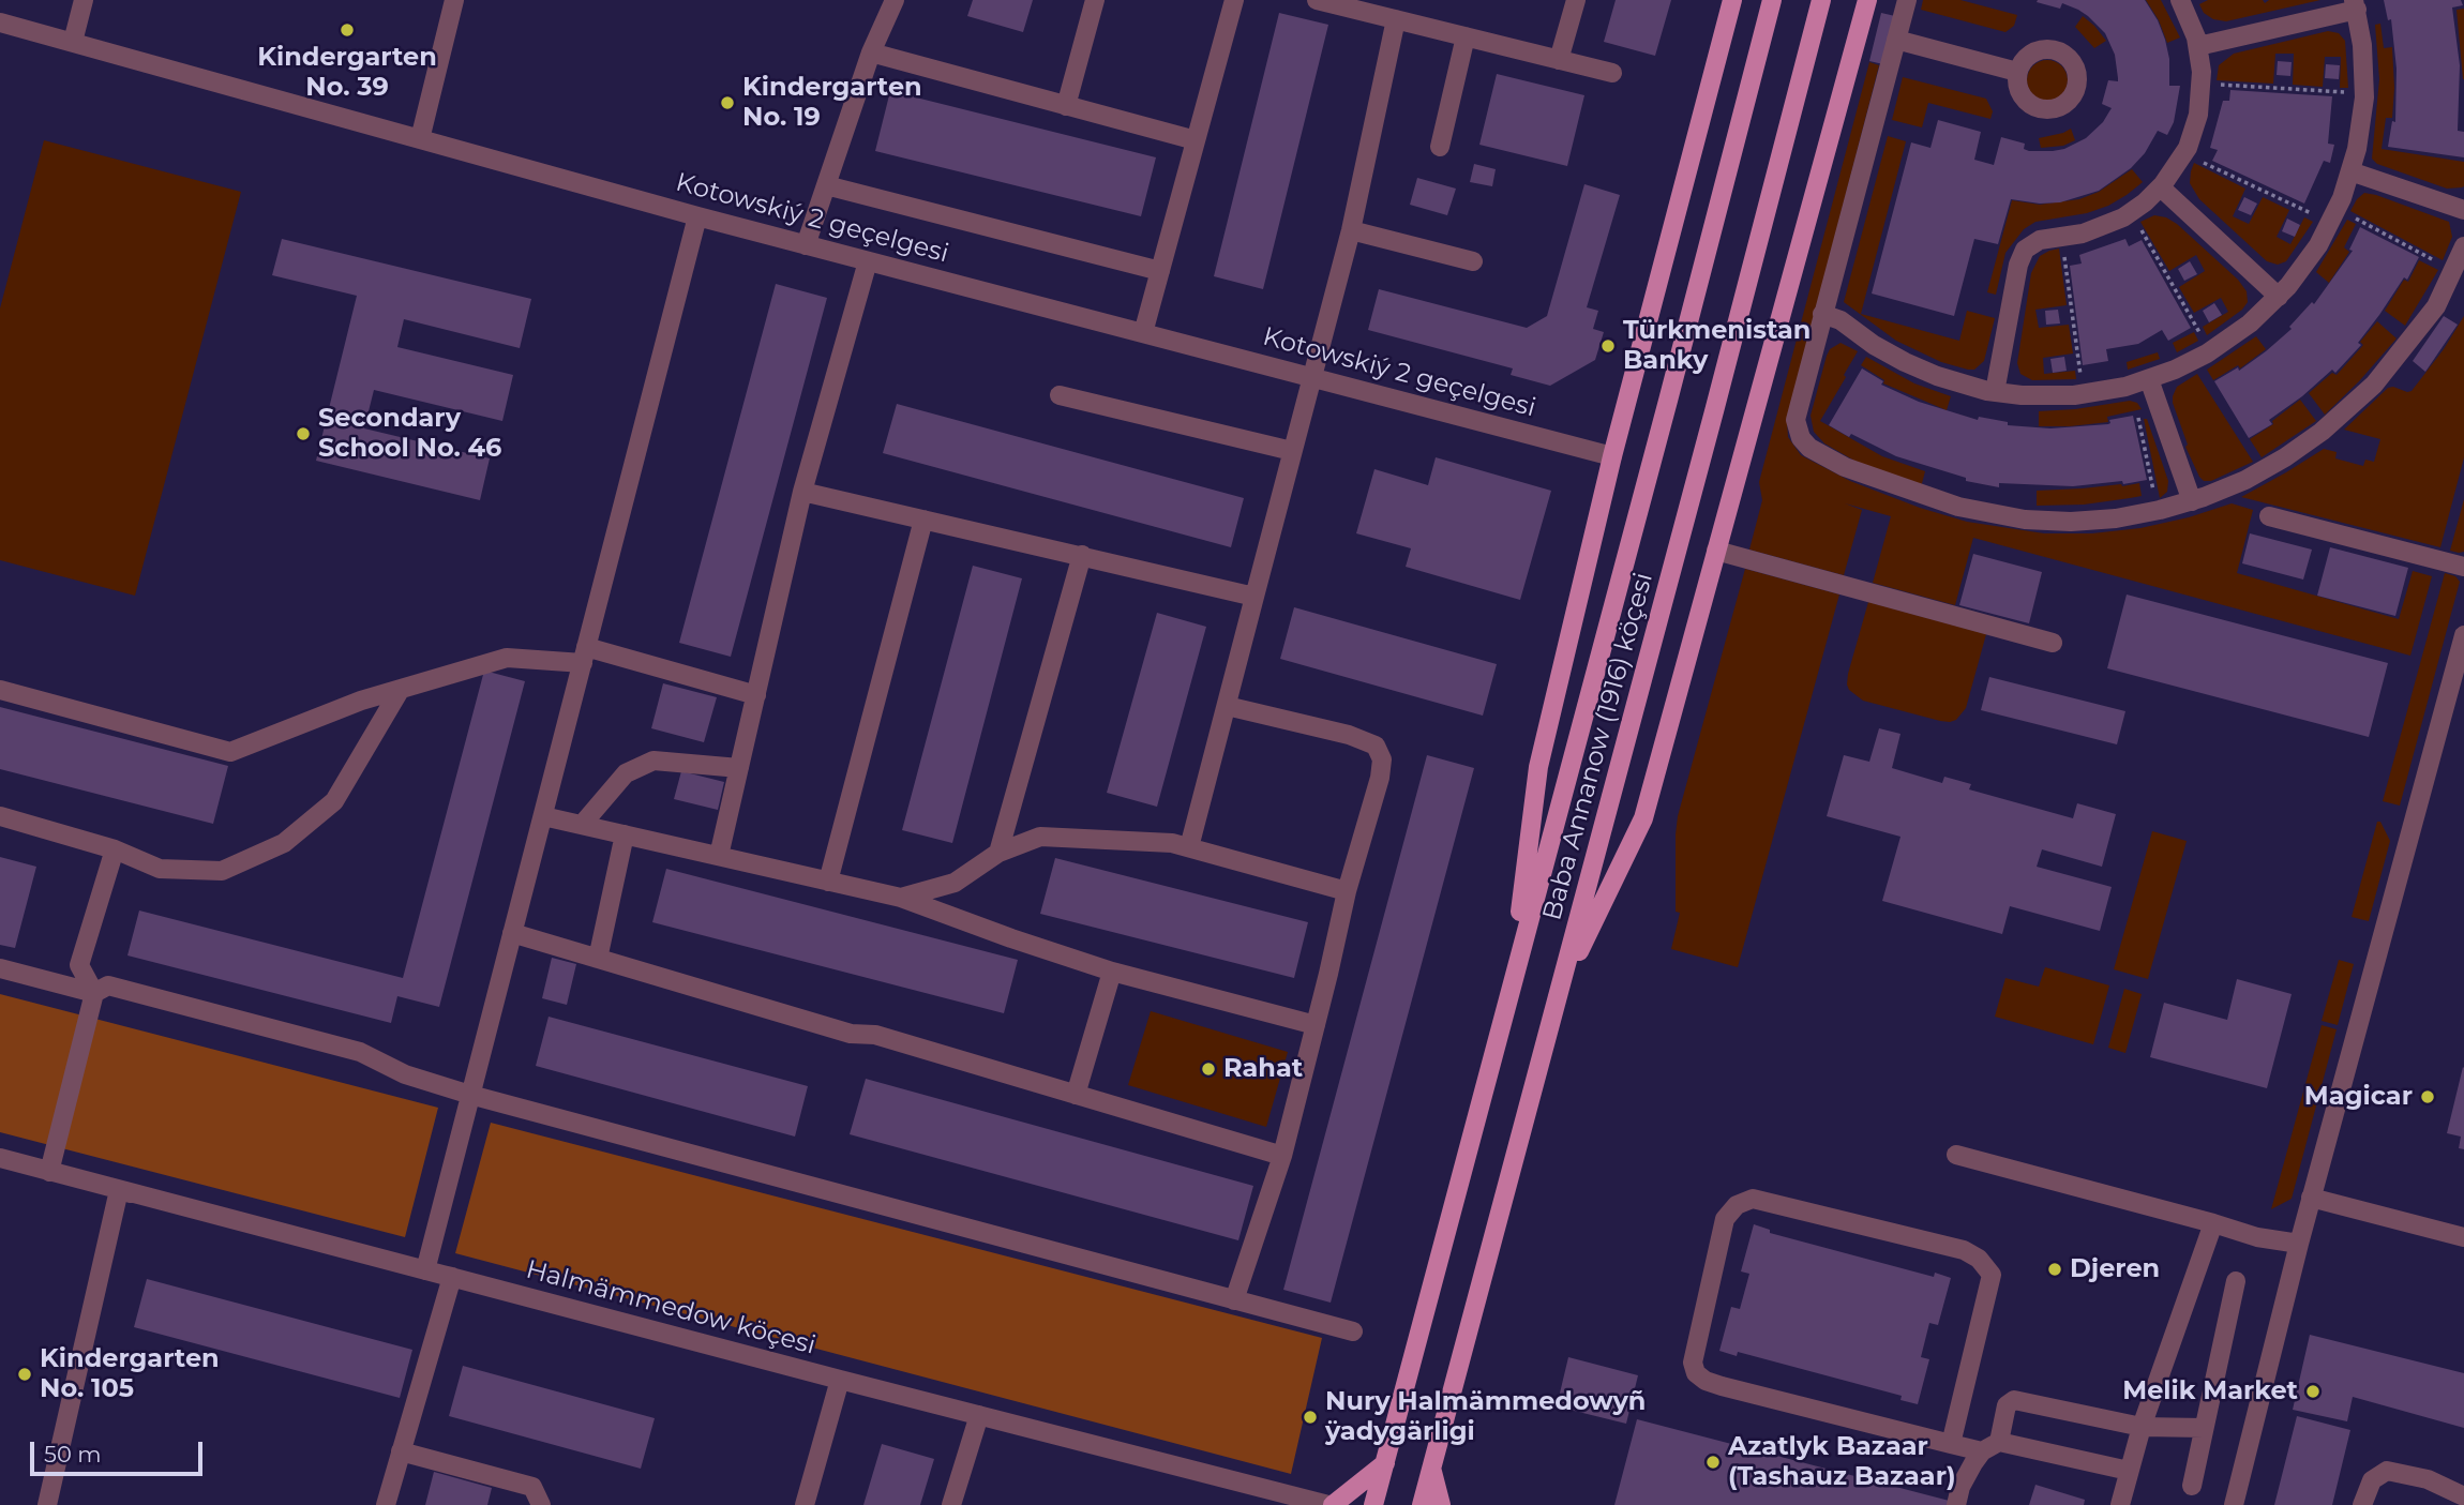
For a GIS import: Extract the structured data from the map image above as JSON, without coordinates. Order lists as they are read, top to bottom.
{
  "streets": {
    "main road": ["Baba Annanow (1916) köçesi"],
    "street": ["Kotowskiý 2 geçelgesi", "Halmämmedow köçesi"]
  },
  "places": [
    "Kindergarten No. 39",
    "Kindergarten No. 19",
    "Türkmenistan Banky",
    "Secondary School No. 46",
    "Rahat",
    "Magicar",
    "Djeren",
    "Kindergarten No. 105",
    "Melik Market",
    "Nury Halmämmedowyñ ÿadygärligi",
    "Azatlyk Bazaar (Tashauz Bazaar)"
  ],
  "scale_bar": "50 m"
}
